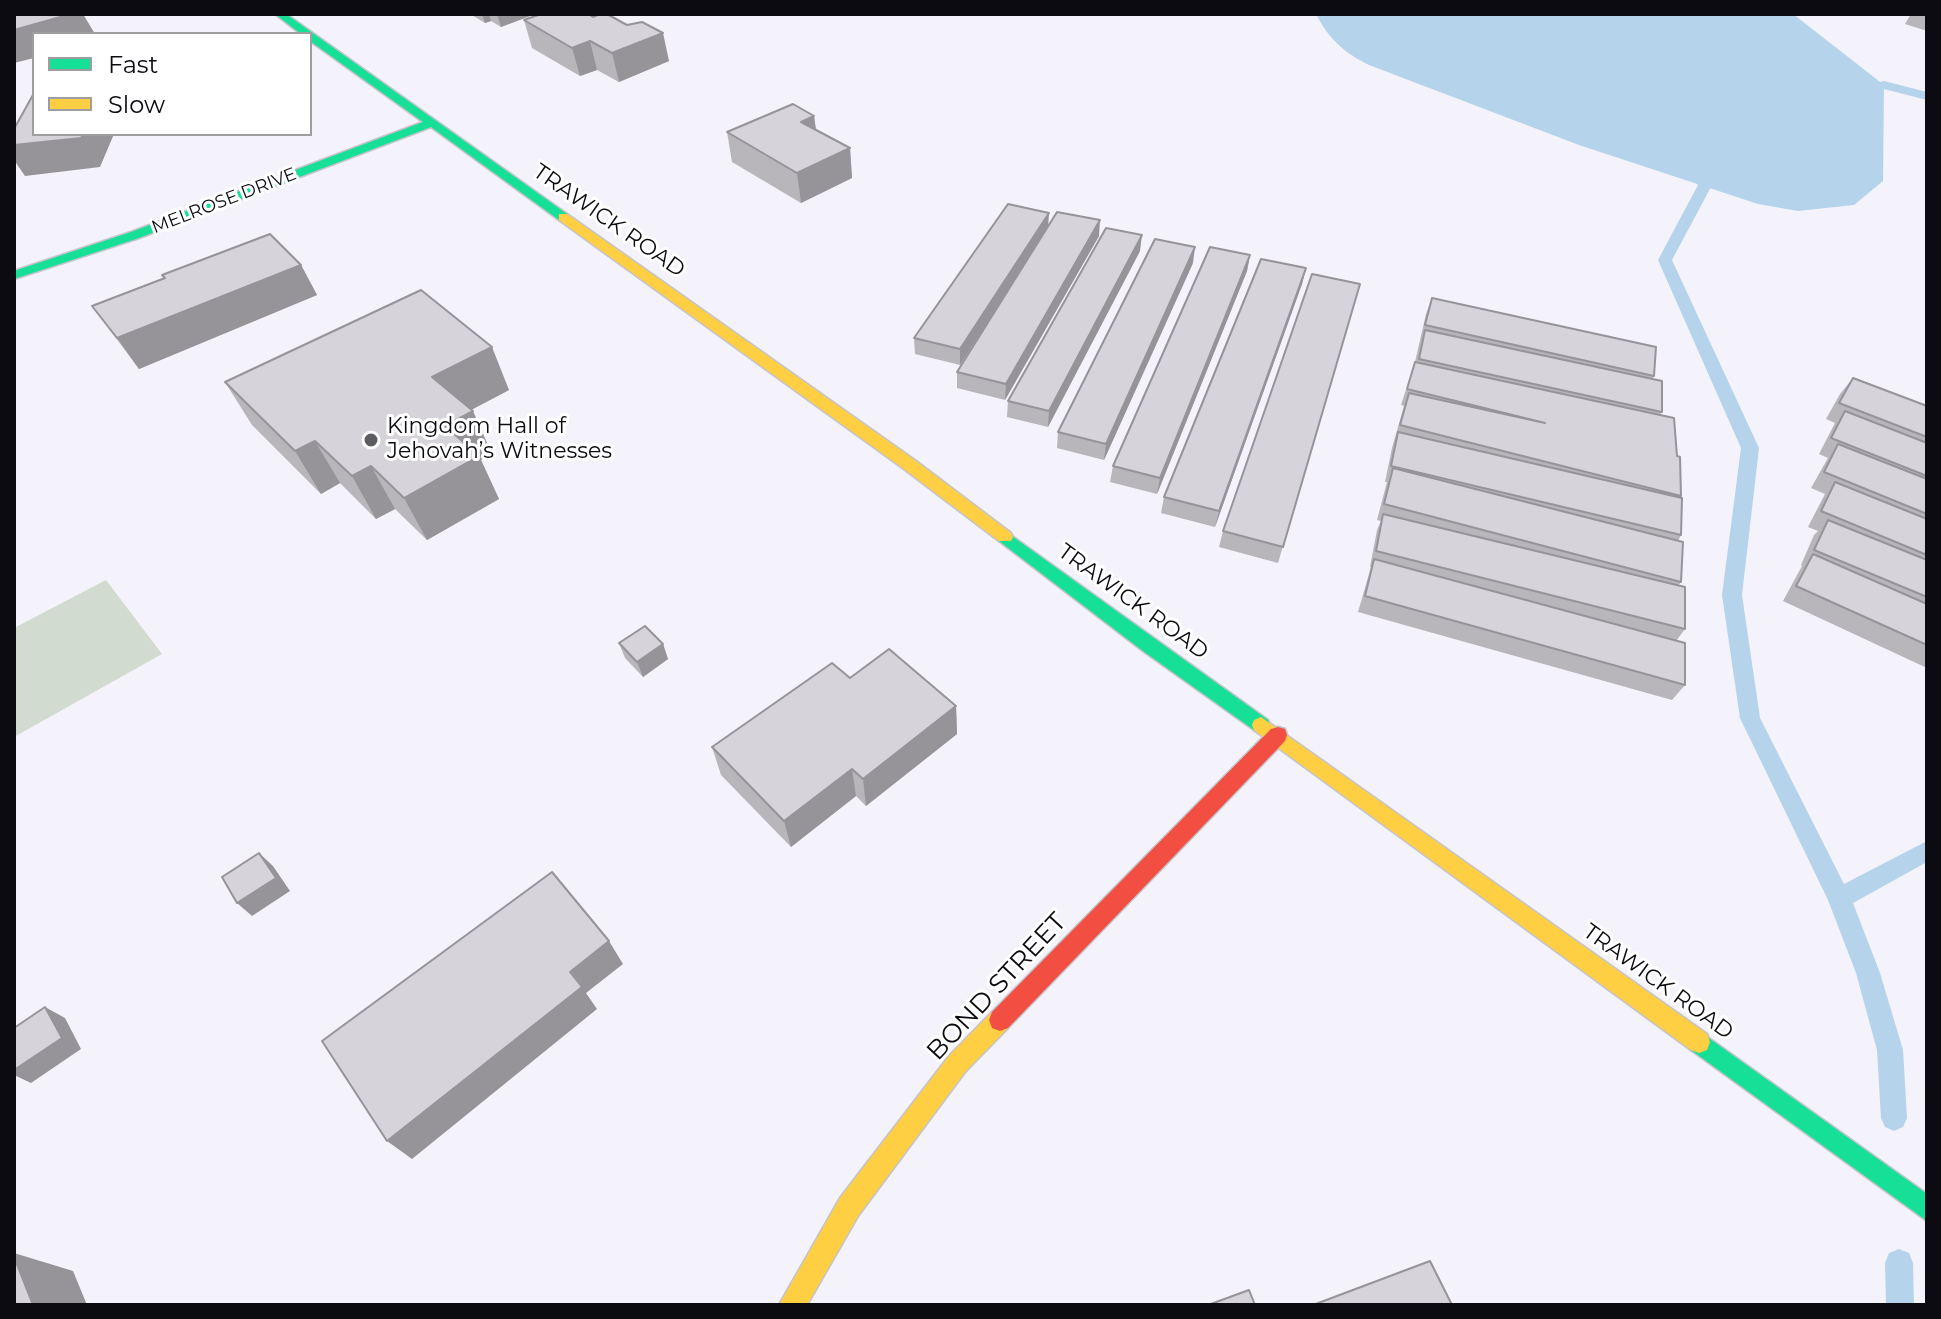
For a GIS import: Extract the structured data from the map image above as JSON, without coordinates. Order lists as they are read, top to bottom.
{
  "streets": {
    "street": ["MELROSE DRIVE", "TRAWICK ROAD", "BOND STREET"]
  },
  "crossings": [
    ["MELROSE DRIVE", "TRAWICK ROAD"],
    ["TRAWICK ROAD", "BOND STREET"]
  ],
  "places": ["Kingdom Hall of Jehovah’s Witnesses"],
  "legend": ["Fast", "Slow"]
}
